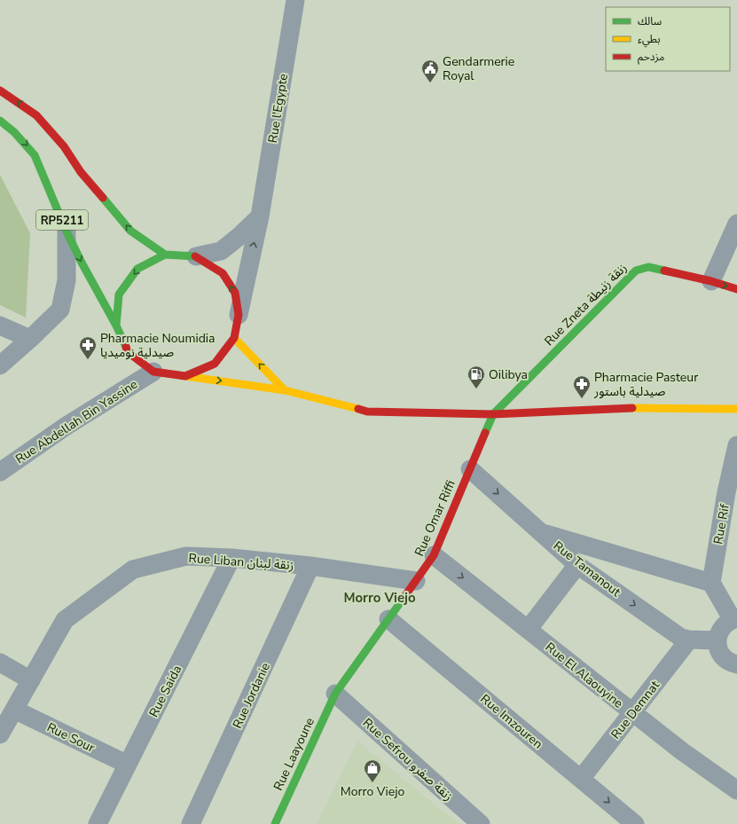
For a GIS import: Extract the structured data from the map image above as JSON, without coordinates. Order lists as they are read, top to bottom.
{
  "streets": {
    "street": [
      "Rue l'Egypte",
      "RP5211",
      "Rue Zneta زنقة زنيطة",
      "Rue Abdellah Bin Yassine",
      "Rue Omar Riffi",
      "Rue Rif",
      "Rue Liban زنقة لبنان",
      "Rue Tamanout",
      "Rue El Alaouyine",
      "Rue Saida",
      "Rue Jordanie",
      "Rue Demnat",
      "Rue Imzouren",
      "Rue Sour",
      "Rue Laayoune",
      "Rue Sefrou زنقة صفرو"
    ]
  },
  "crossings": [
    ["Rue l'Egypte", "RP5211"],
    ["Rue l'Egypte", "Rue Abdellah Bin Yassine"],
    ["RP5211", "Rue Abdellah Bin Yassine"],
    ["Rue Zneta زنقة زنيطة", "Rue Omar Riffi"],
    ["Rue Omar Riffi", "Rue Liban زنقة لبنان"],
    ["Rue Omar Riffi", "Rue Tamanout"],
    ["Rue Omar Riffi", "Rue El Alaouyine"],
    ["Rue Omar Riffi", "Rue Imzouren"],
    ["Rue Omar Riffi", "Rue Laayoune"],
    ["Rue Omar Riffi", "Rue Sefrou زنقة صفرو"],
    ["Rue Liban زنقة لبنان", "Rue Saida"],
    ["Rue Liban زنقة لبنان", "Rue Jordanie"],
    ["Rue Liban زنقة لبنان", "Rue Sour"],
    ["Rue Tamanout", "Rue Demnat"],
    ["Rue El Alaouyine", "Rue Demnat"],
    ["Rue Saida", "Rue Sour"],
    ["Rue Demnat", "Rue Imzouren"],
    ["Rue Laayoune", "Rue Sefrou زنقة صفرو"]
  ],
  "districts": ["Morro Viejo"],
  "places": {
    "public building": ["Gendarmerie Royal"],
    "pharmacy": ["Pharmacie Noumidia صيدلية نوميديا", "Pharmacie Pasteur صيدلية باستور"],
    "fuel station": ["Oilibya"],
    "shop": ["Morro Viejo"]
  },
  "legend": ["سالك", "بطيء", "مزدحم"]
}
